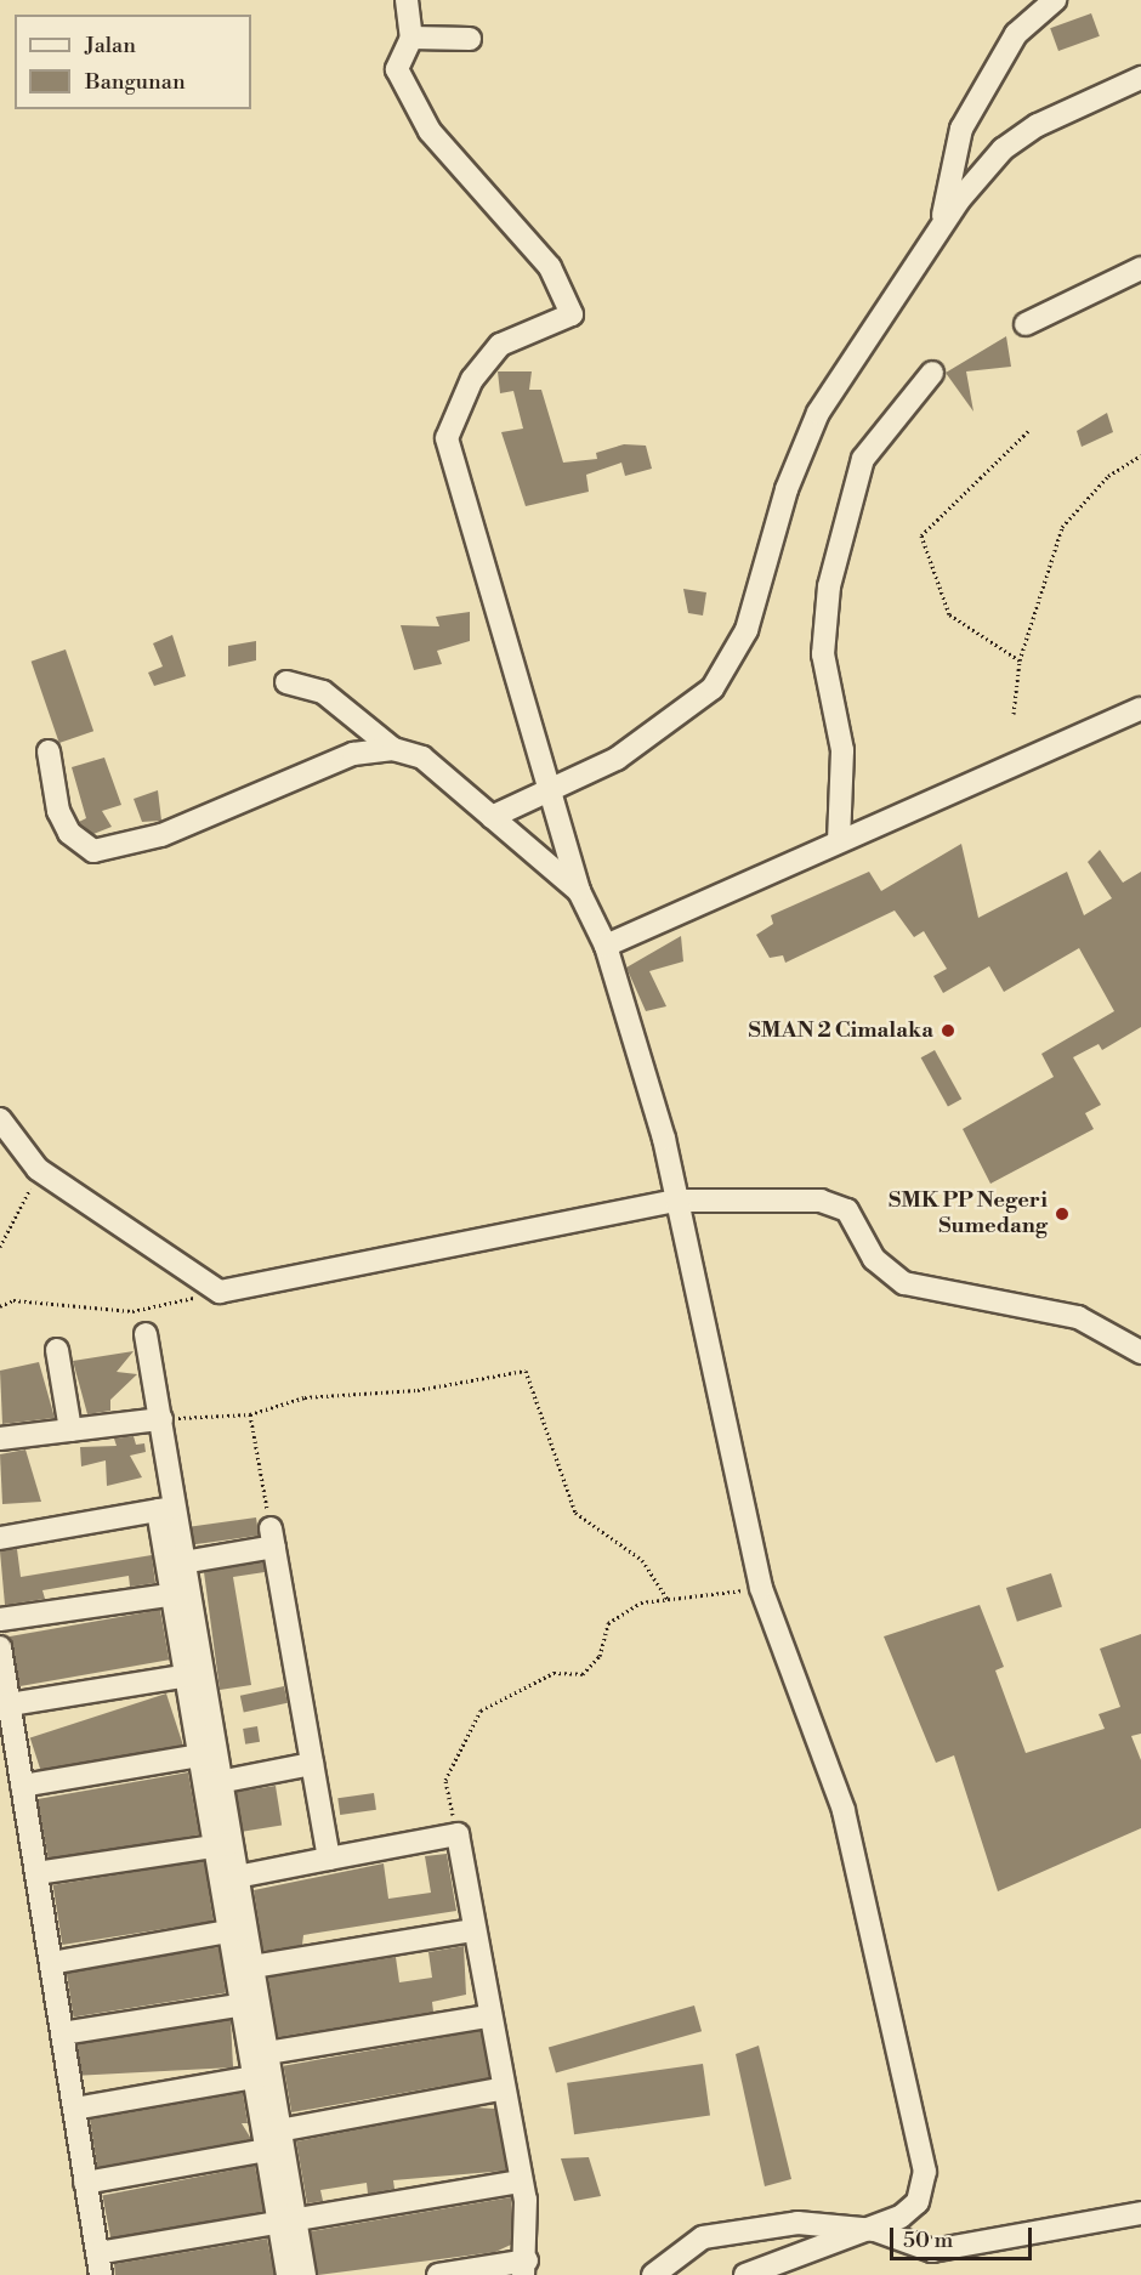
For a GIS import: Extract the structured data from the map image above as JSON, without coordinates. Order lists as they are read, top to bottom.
{
  "places": ["SMAN 2 Cimalaka", "SMK PP Negeri Sumedang"],
  "legend": ["Jalan", "Bangunan"],
  "scale_bar": "50 m"
}
